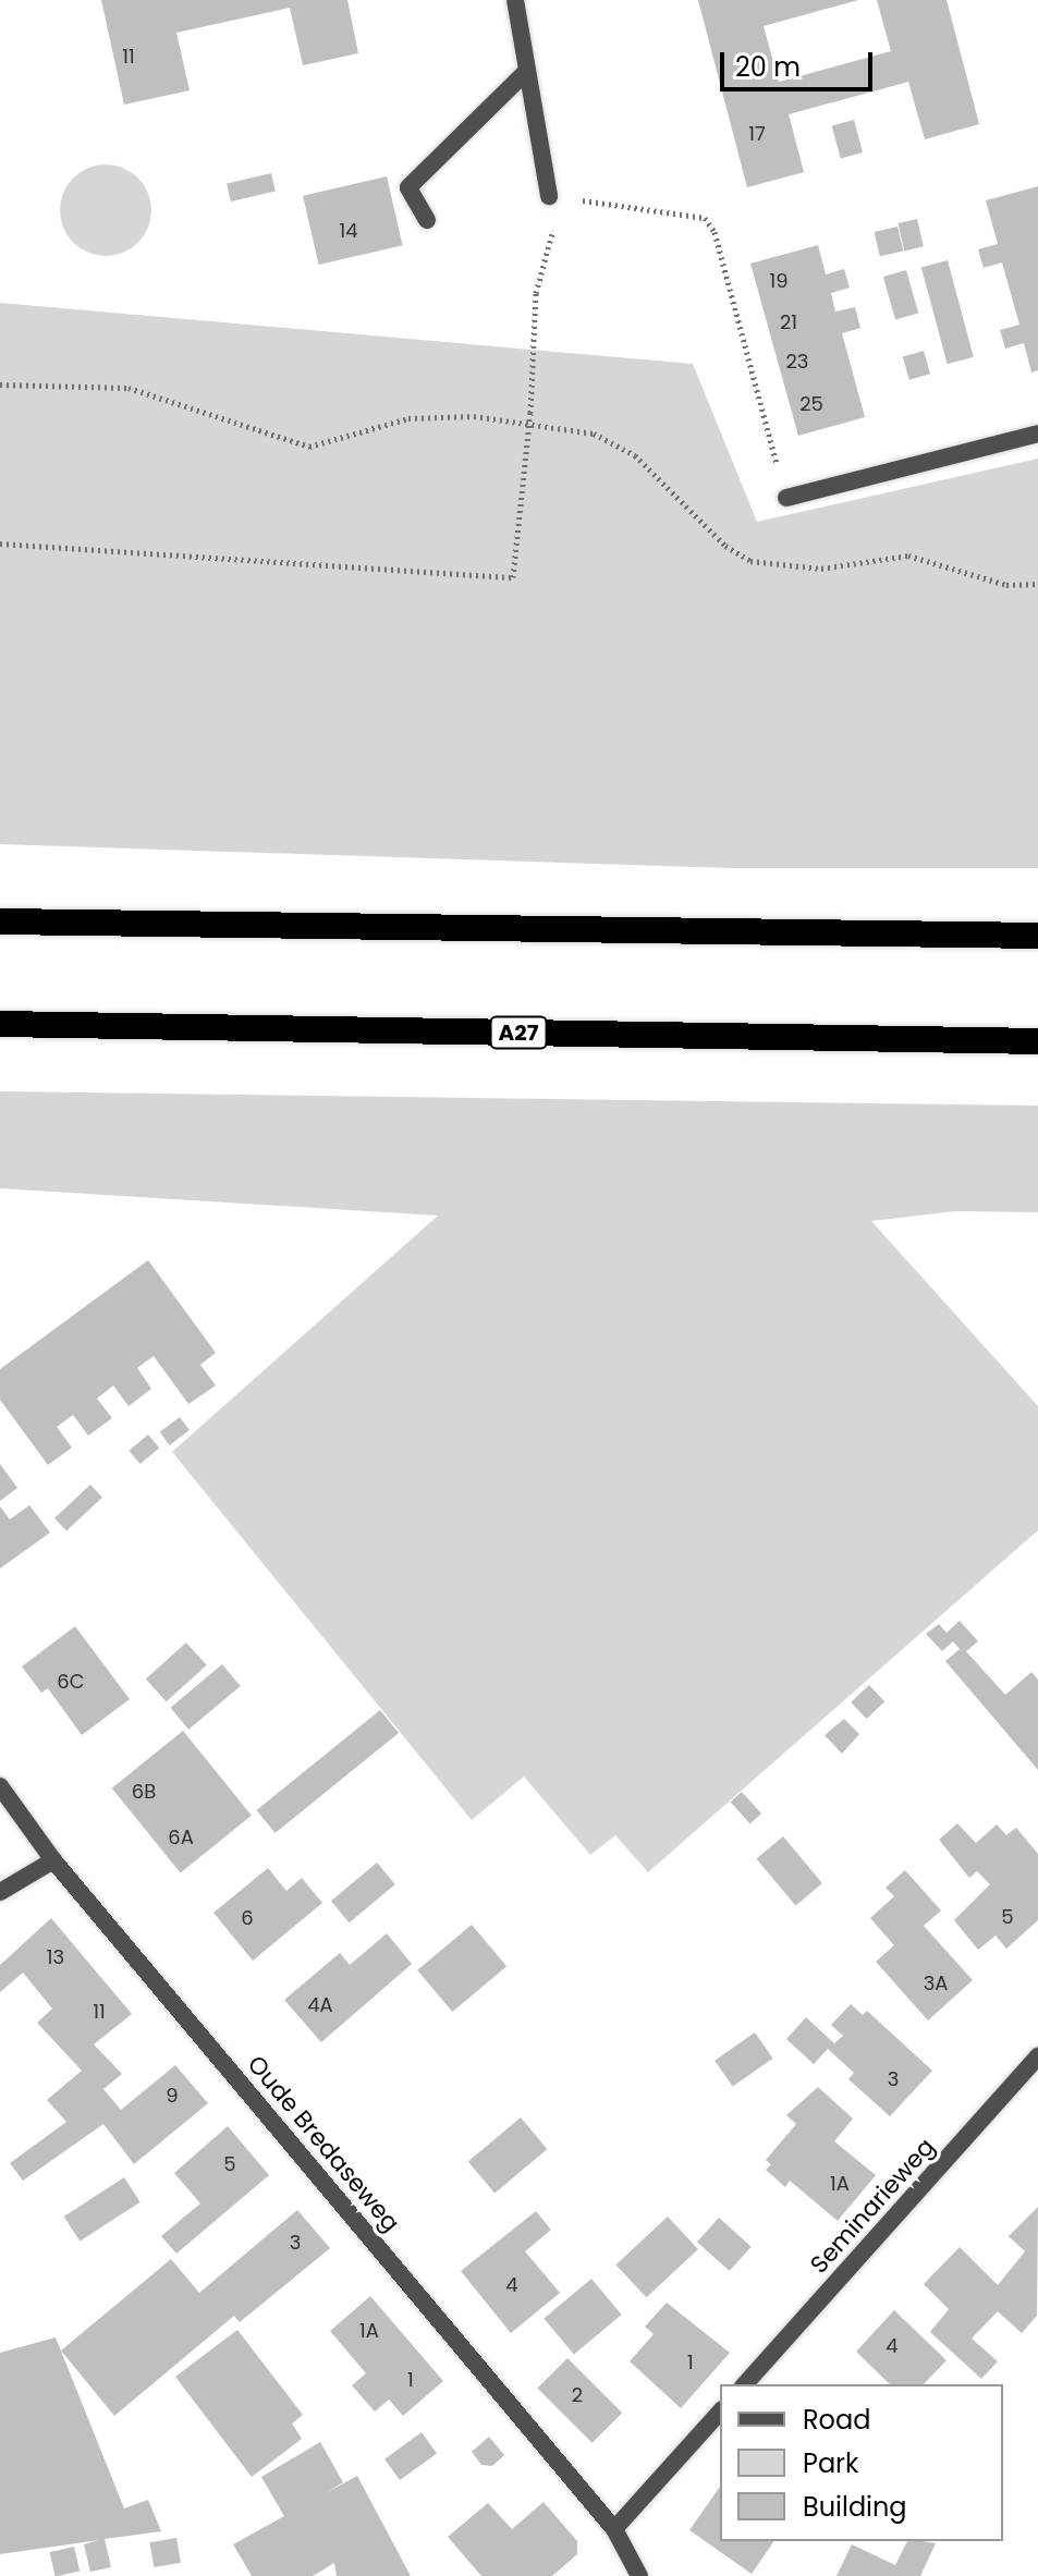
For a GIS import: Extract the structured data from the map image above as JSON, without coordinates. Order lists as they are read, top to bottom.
{
  "streets": {
    "highway": ["A27"],
    "street": ["Oude Bredaseweg", "Seminarieweg"]
  },
  "house_numbers": [
    "11",
    "17",
    "14",
    "19",
    "21",
    "23",
    "25",
    "6C",
    "6B",
    "6A",
    "5",
    "6",
    "13",
    "3A",
    "4A",
    "11",
    "3",
    "9",
    "5",
    "1A",
    "3",
    "4",
    "1A",
    "4",
    "1",
    "1",
    "2"
  ],
  "legend": ["Road", "Park", "Building"],
  "scale_bar": "20 m"
}
